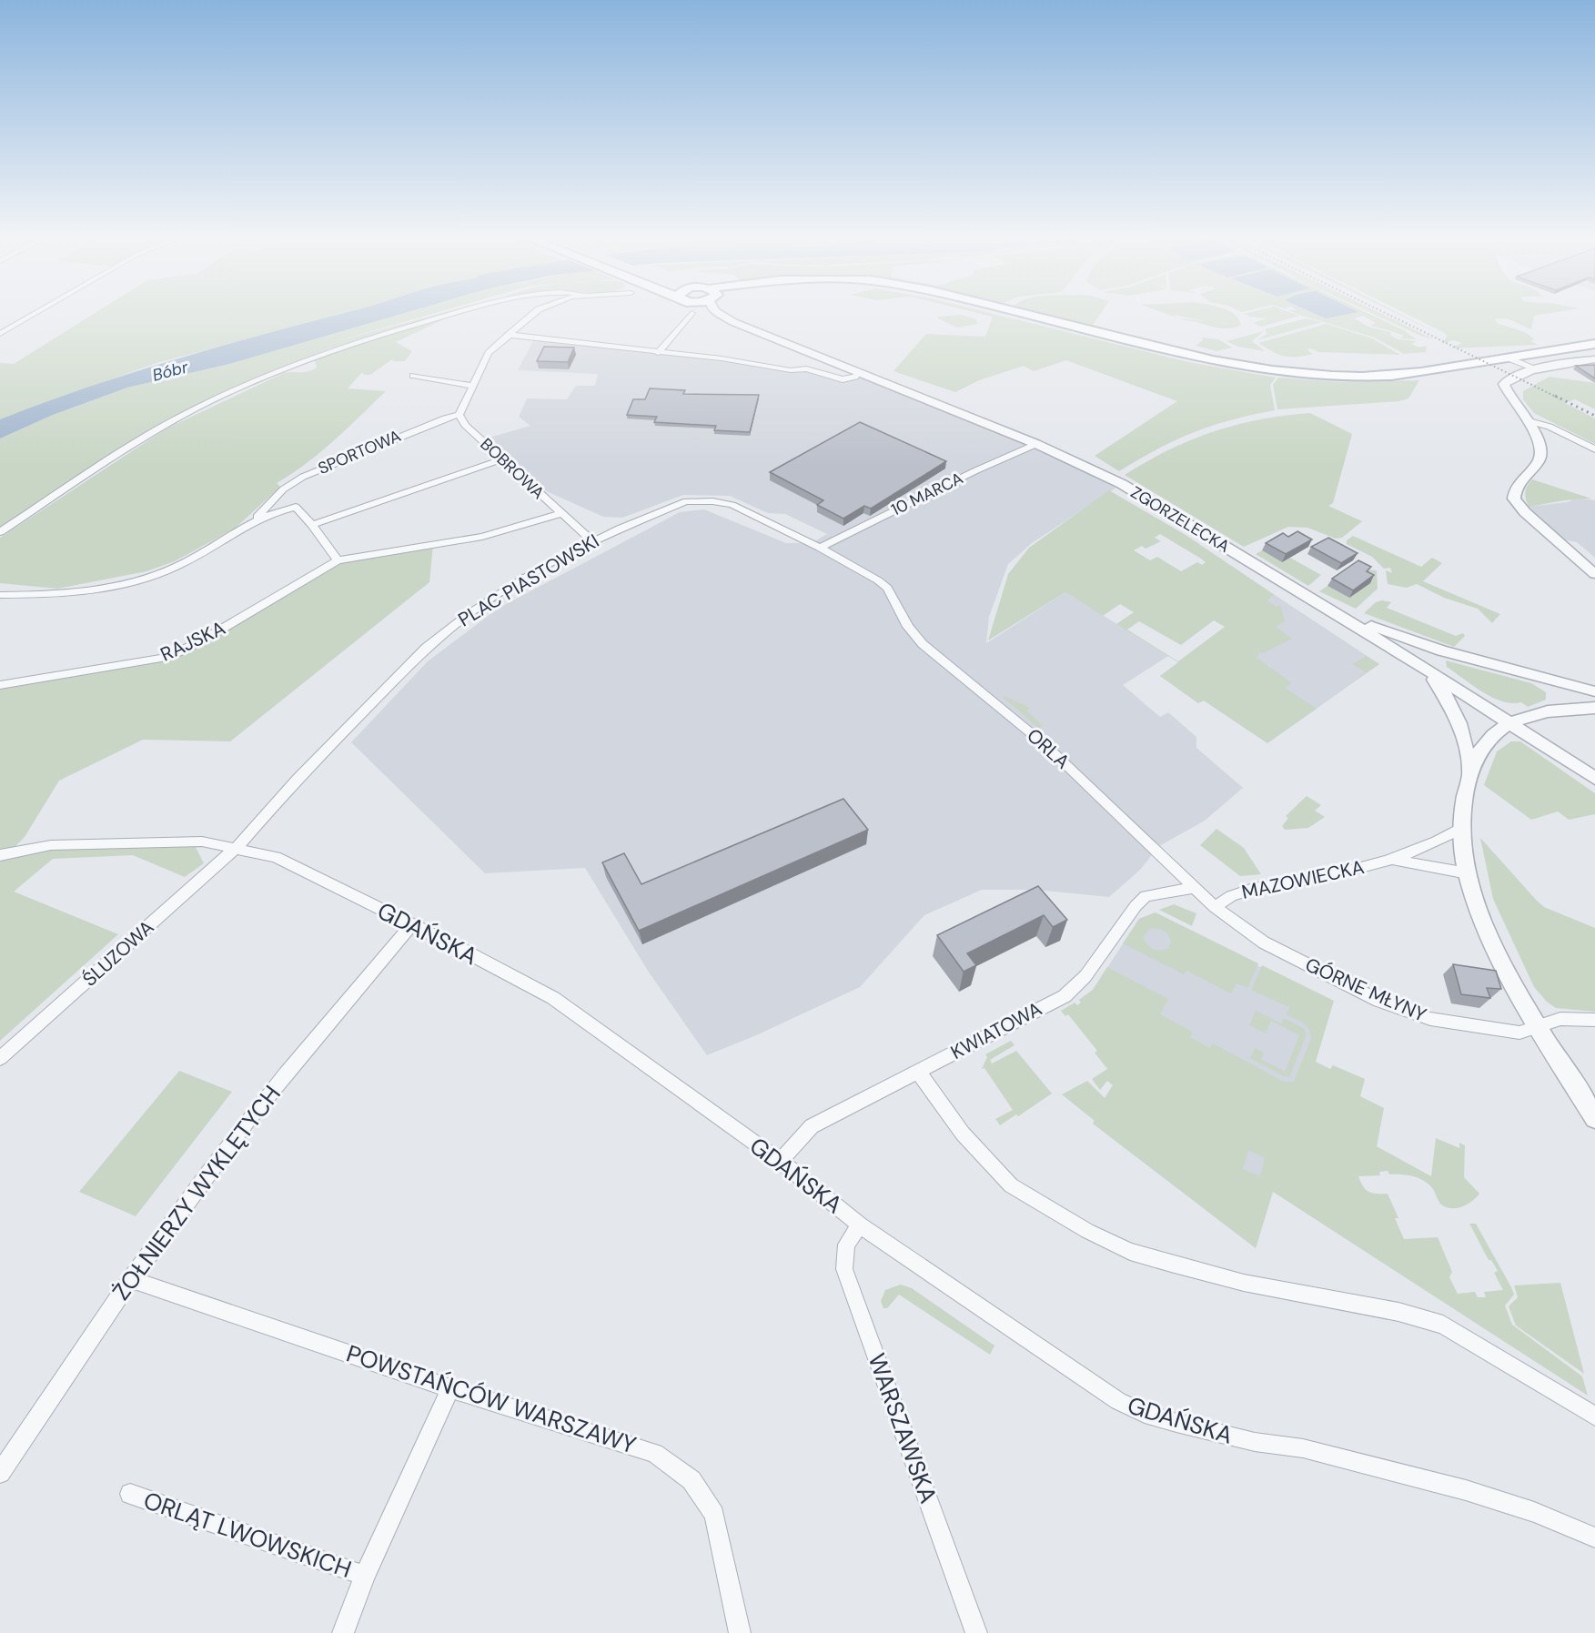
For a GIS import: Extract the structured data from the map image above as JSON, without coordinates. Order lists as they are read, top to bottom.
{
  "streets": {
    "street": [
      "SPORTOWA",
      "BOBROWA",
      "10 MARCA",
      "ZGORZELECKA",
      "PLAC PIASTOWSKI",
      "RAJSKA",
      "ORLA",
      "MAZOWIECKA",
      "GDAŃSKA",
      "ŚLUZOWA",
      "GÓRNE MŁYNY",
      "KWIATOWA",
      "ŻOŁNIERZY WYKLĘTYCH",
      "POWSTAŃCÓW WARSZAWY",
      "WARSZAWSKA",
      "ORLĄT LWOWSKICH"
    ]
  },
  "crossings": [
    ["SPORTOWA", "BOBROWA"],
    ["BOBROWA", "PLAC PIASTOWSKI"],
    ["BOBROWA", "RAJSKA"],
    ["10 MARCA", "ZGORZELECKA"],
    ["10 MARCA", "PLAC PIASTOWSKI"],
    ["PLAC PIASTOWSKI", "ORLA"],
    ["PLAC PIASTOWSKI", "GDAŃSKA"],
    ["PLAC PIASTOWSKI", "ŚLUZOWA"],
    ["ORLA", "MAZOWIECKA"],
    ["ORLA", "GÓRNE MŁYNY"],
    ["ORLA", "KWIATOWA"],
    ["MAZOWIECKA", "GÓRNE MŁYNY"],
    ["GDAŃSKA", "ŚLUZOWA"],
    ["GDAŃSKA", "KWIATOWA"],
    ["GDAŃSKA", "ŻOŁNIERZY WYKLĘTYCH"],
    ["GDAŃSKA", "WARSZAWSKA"],
    ["ŻOŁNIERZY WYKLĘTYCH", "POWSTAŃCÓW WARSZAWY"],
    ["POWSTAŃCÓW WARSZAWY", "ORLĄT LWOWSKICH"]
  ],
  "water": ["Bóbr"]
}
